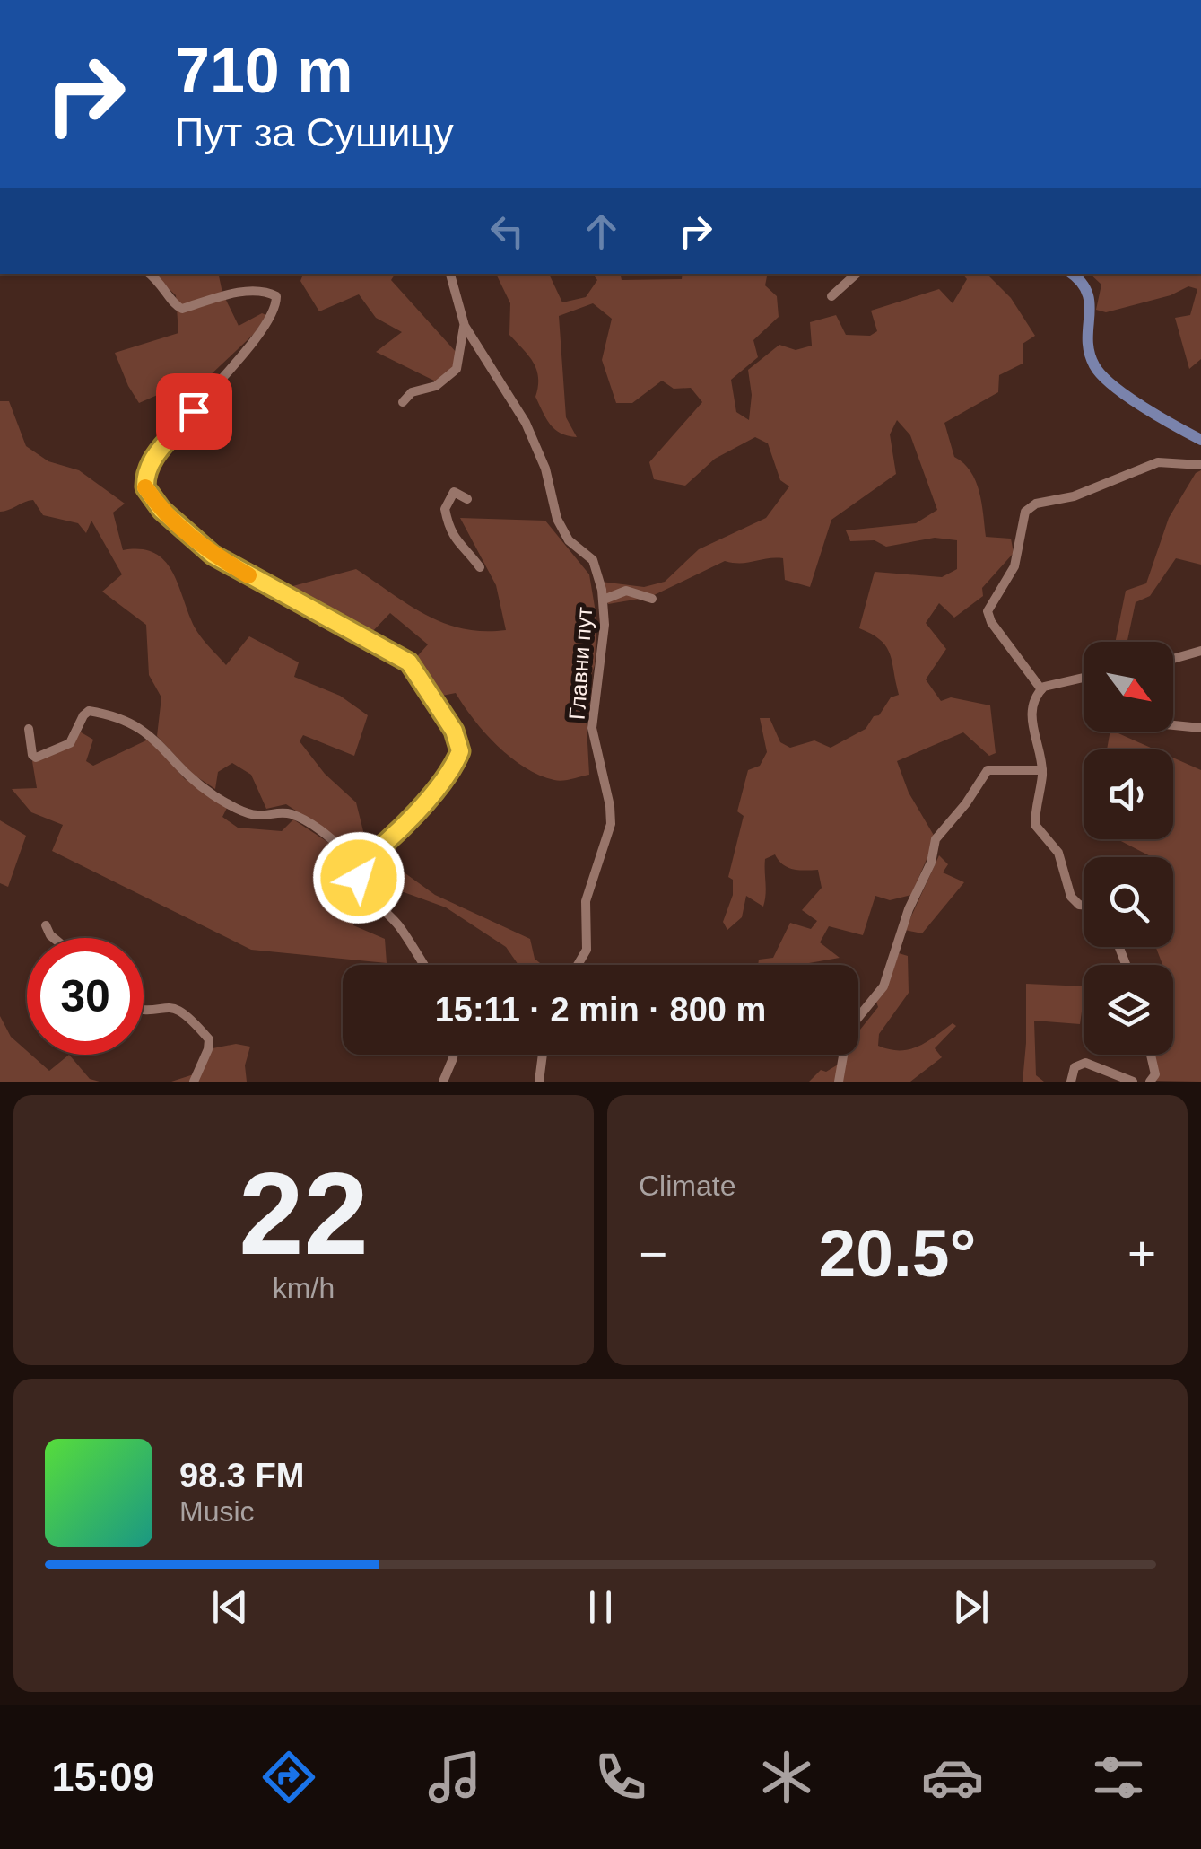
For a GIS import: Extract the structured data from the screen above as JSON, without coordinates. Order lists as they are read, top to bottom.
{
  "streets": {
    "street": ["Главни пут"]
  },
  "north": "bottom right",
  "page": {
    "turn": ["710 m", "Пут за Сушицу"],
    "limit": "30",
    "trip": "15:11 · 2 min · 800 m",
    "tile": [
      ["22", "km/h"],
      "Climate"
    ],
    "heat": ["−", "20.5°", "+"],
    "song": ["98.3 FM", "Music"],
    "tabs": "15:09"
  }
}
